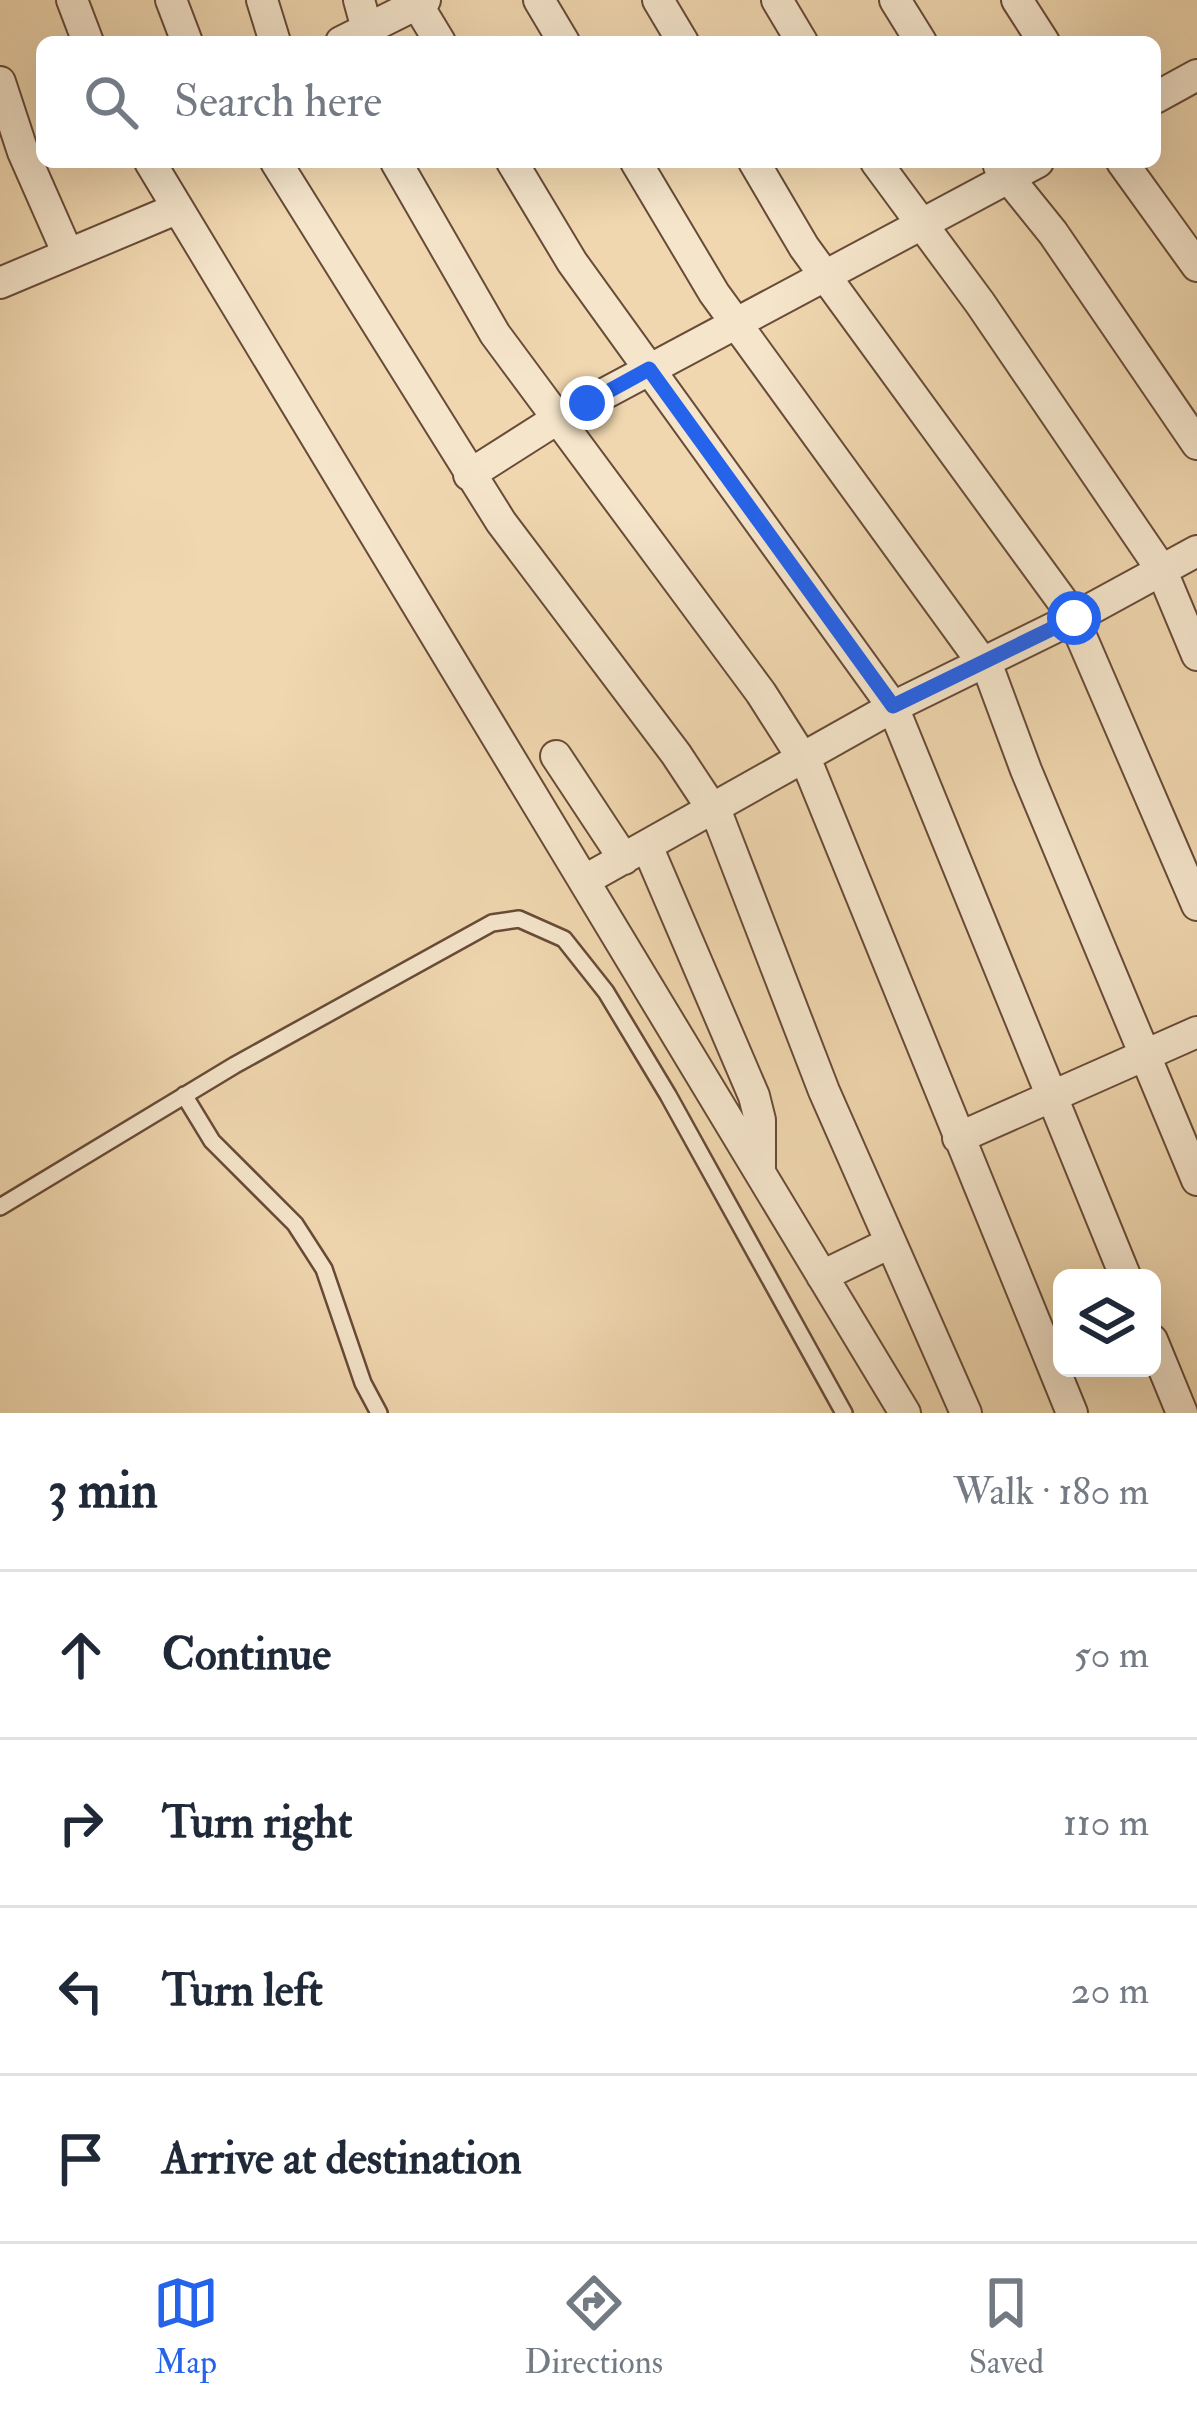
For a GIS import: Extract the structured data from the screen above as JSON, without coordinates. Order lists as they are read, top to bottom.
{
  "page": {
    "search": "Search here",
    "heading": ["3 min", "Walk · 180 m"],
    "list": [
      ["Continue", "50 m"],
      ["Turn right", "110 m"],
      ["Turn left", "20 m"],
      "Arrive at destination"
    ],
    "nav": ["Map", "Directions", "Saved"]
  }
}
